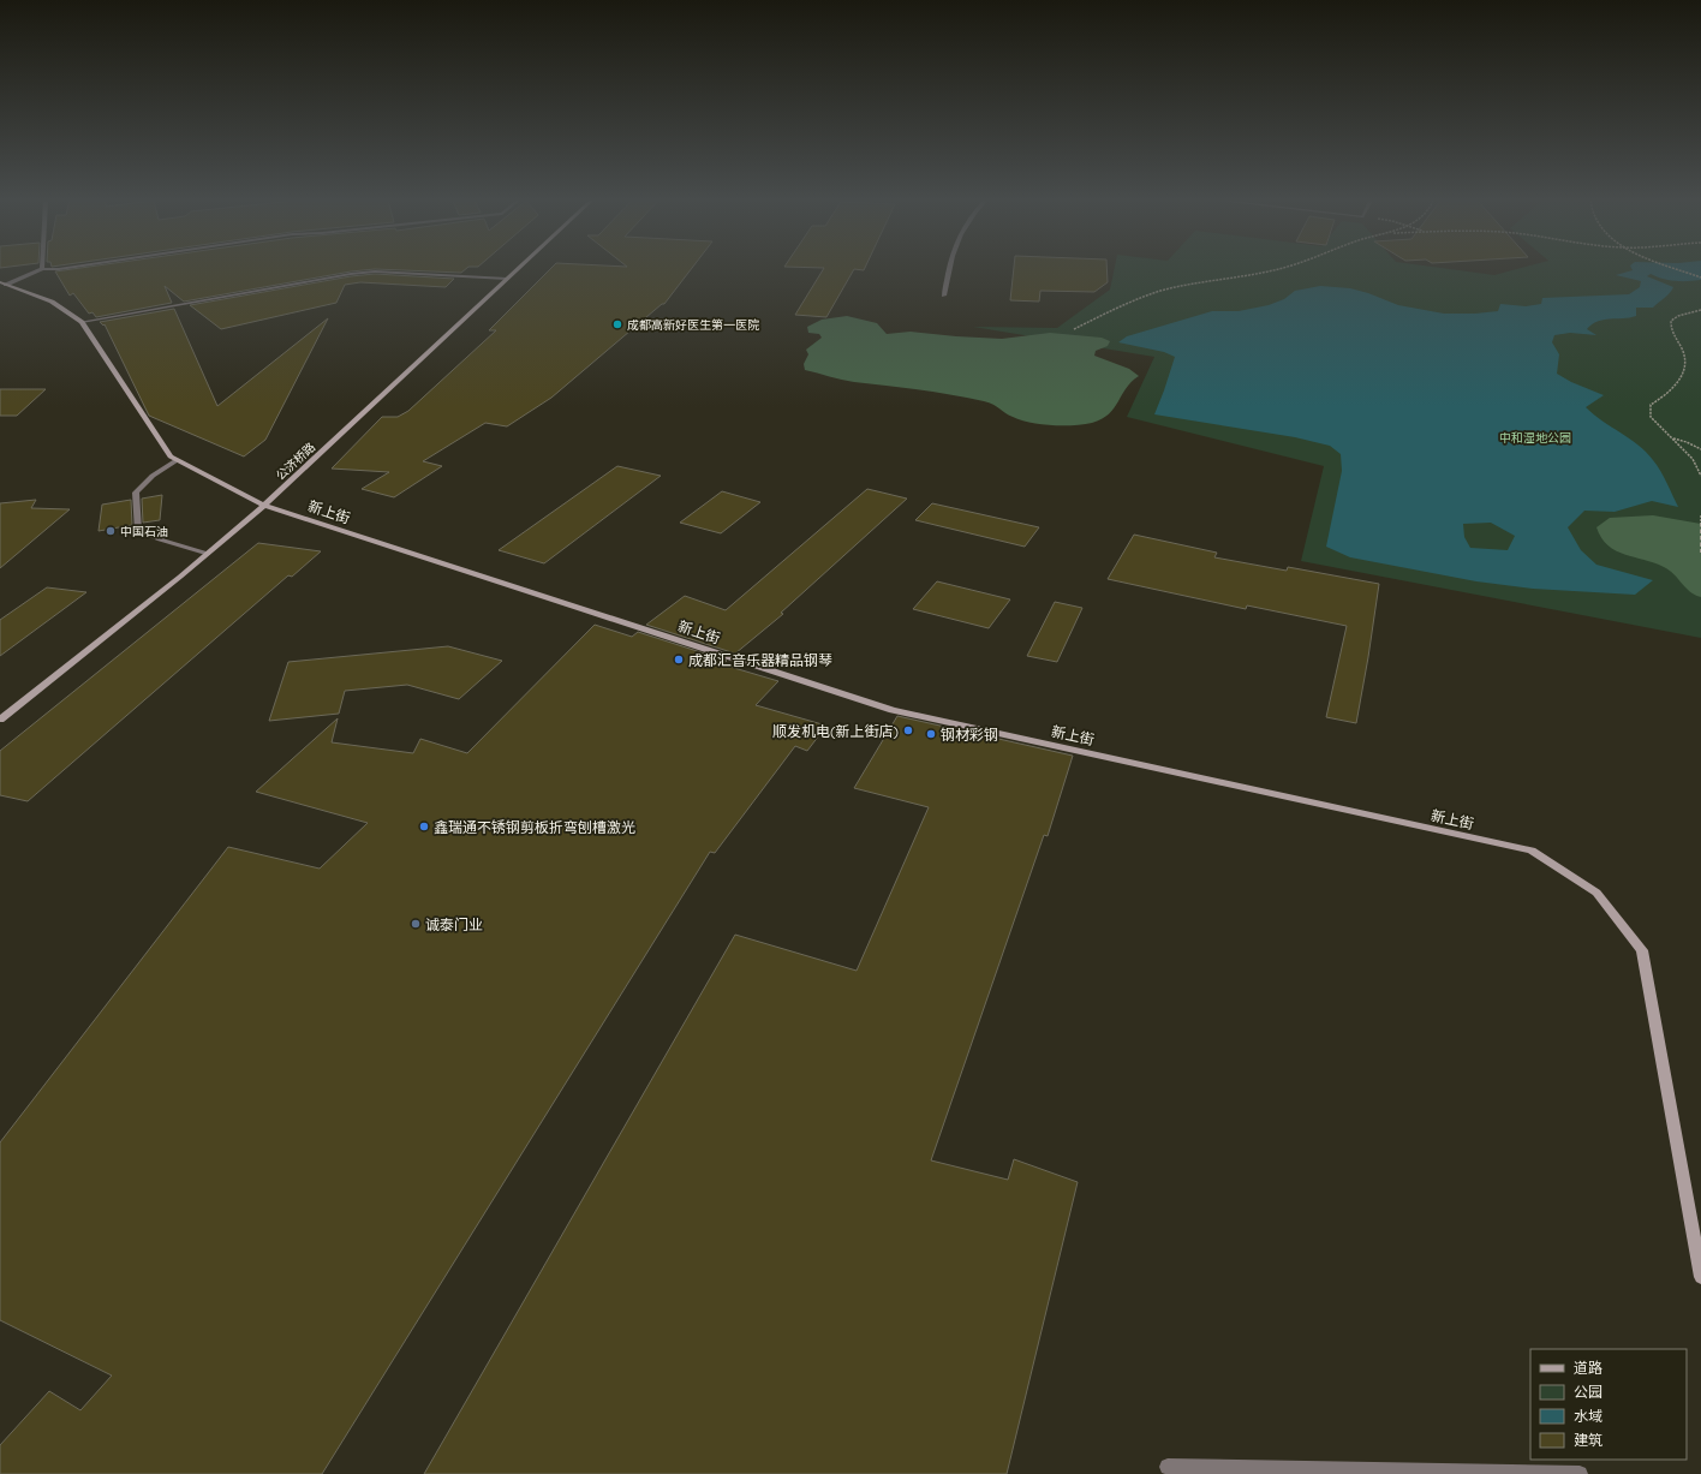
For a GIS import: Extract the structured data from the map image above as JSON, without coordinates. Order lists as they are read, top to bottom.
{
  "streets": {
    "main road": ["公济桥路", "新上街"]
  },
  "crossings": [
    ["公济桥路", "新上街"]
  ],
  "parks": ["中和湿地公园"],
  "places": [
    "成都高新好医生第一医院",
    "中国石油",
    "成都汇音乐器精品钢琴",
    "顺发机电(新上街店)",
    "钢材彩钢",
    "鑫瑞通不锈钢剪板折弯刨槽激光",
    "诚泰门业"
  ],
  "legend": [
    "道路",
    "公园",
    "水域",
    "建筑"
  ]
}
